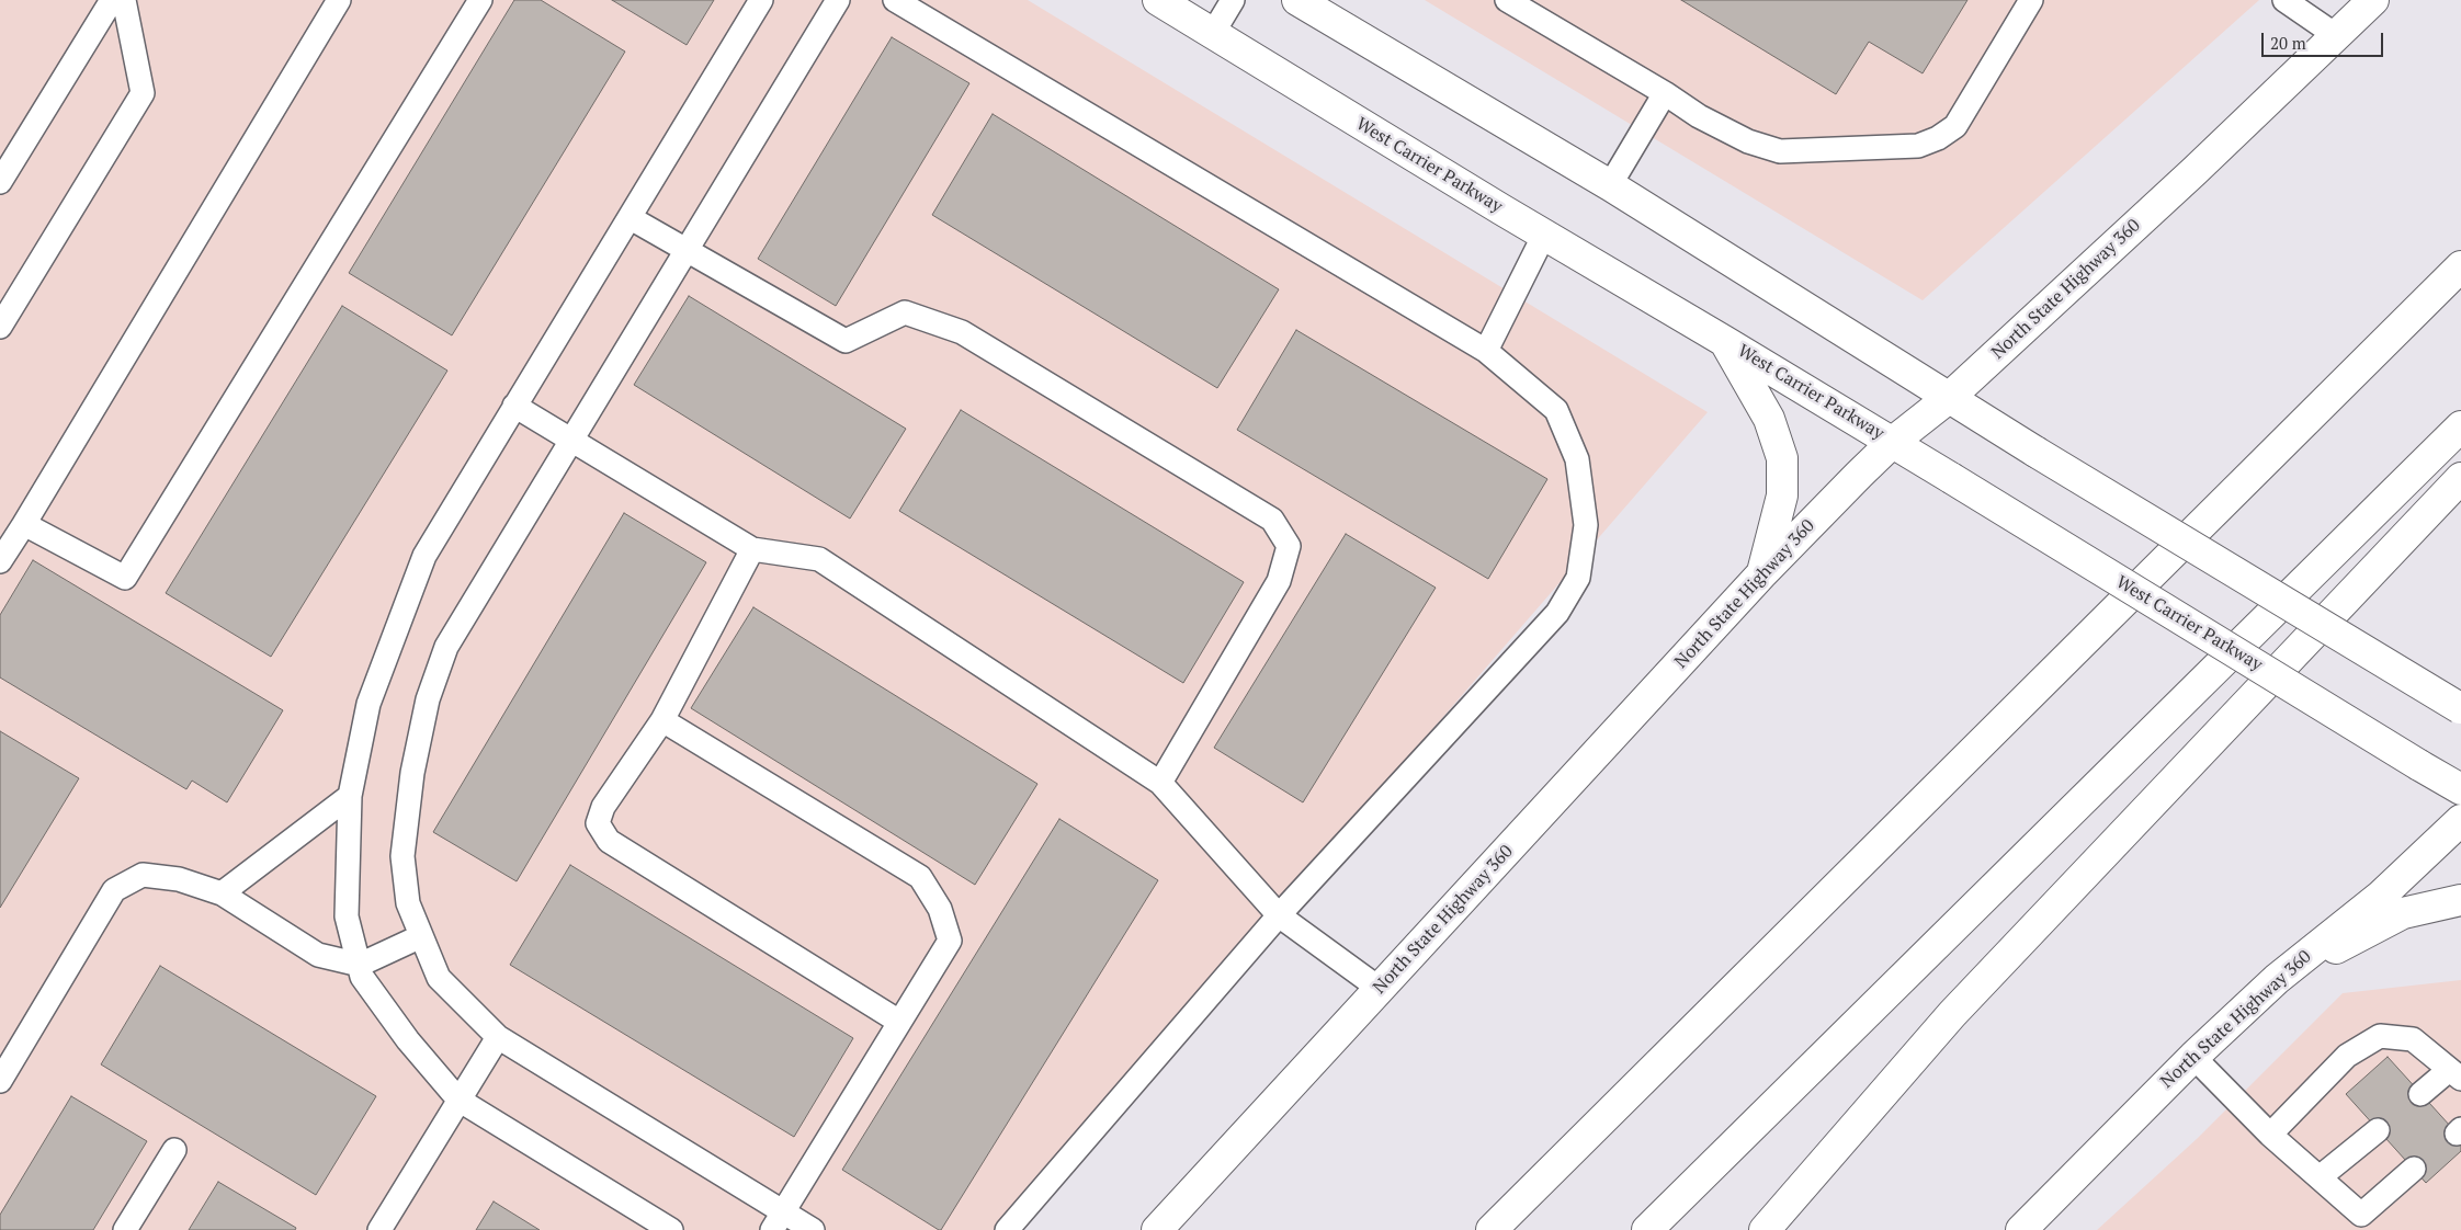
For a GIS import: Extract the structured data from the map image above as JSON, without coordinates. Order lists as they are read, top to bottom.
{
  "streets": {
    "main road": ["West Carrier Parkway", "North State Highway 360"]
  },
  "crossings": [
    ["West Carrier Parkway", "North State Highway 360"]
  ],
  "scale_bar": "20 m"
}
